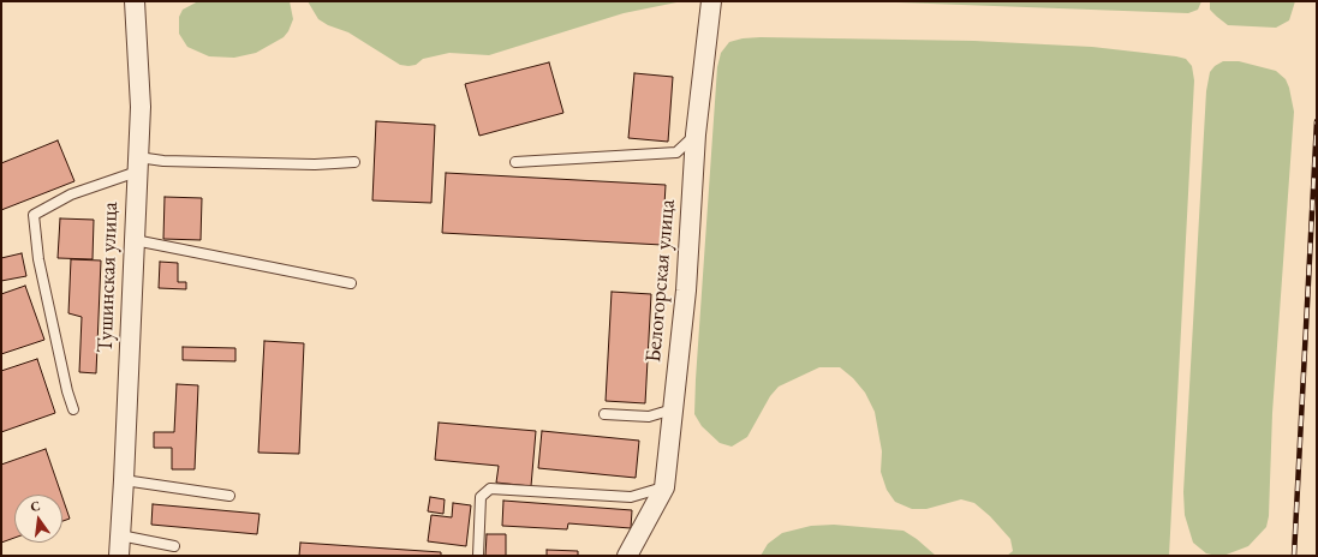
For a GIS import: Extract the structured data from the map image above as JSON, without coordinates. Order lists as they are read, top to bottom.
{
  "streets": {
    "street": ["Тушинская улица", "Белогорская улица"]
  },
  "north": "top"
}
